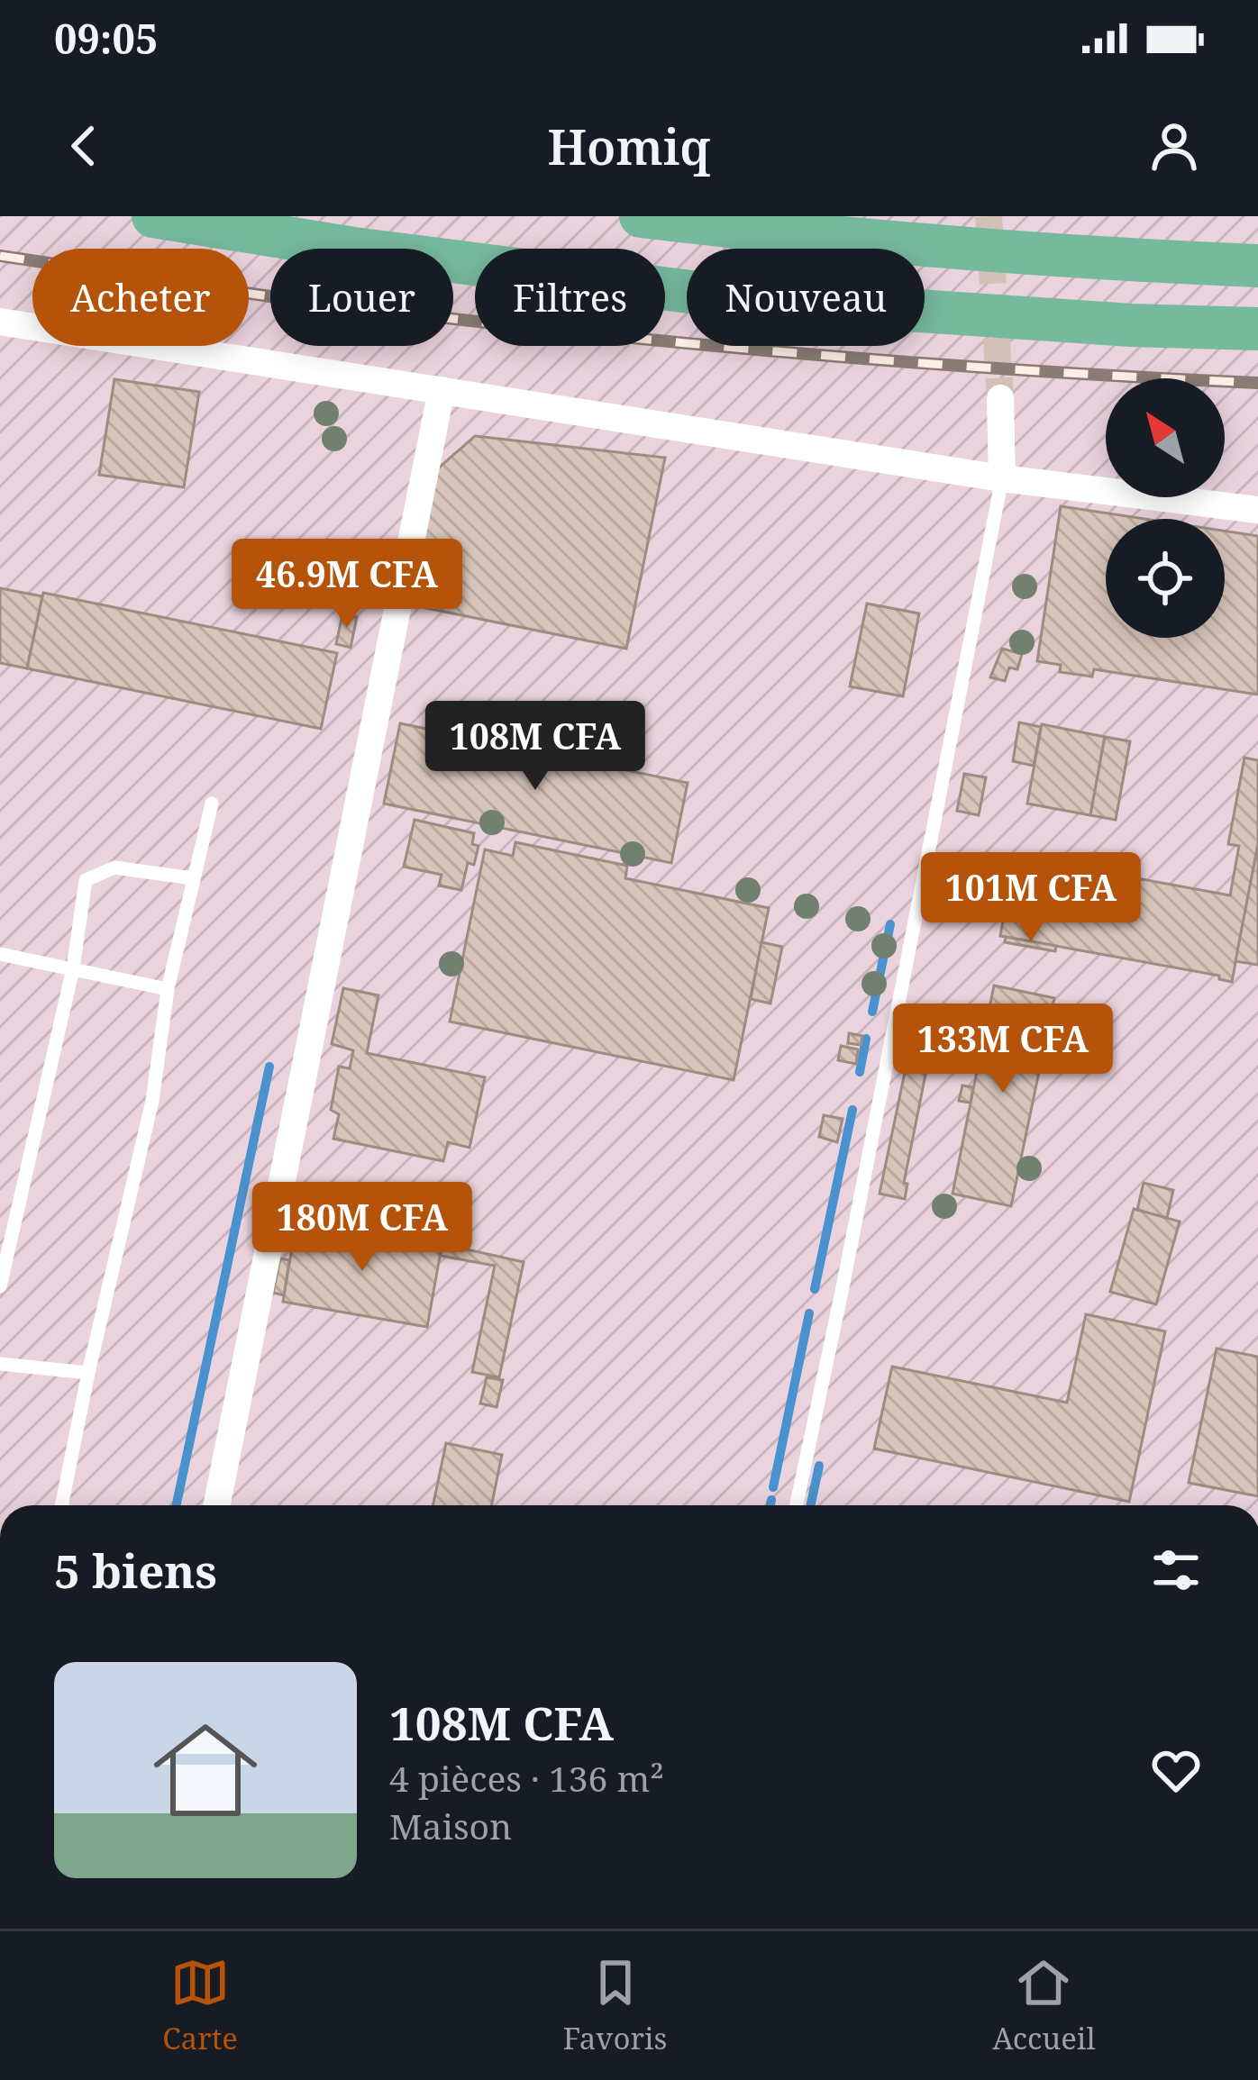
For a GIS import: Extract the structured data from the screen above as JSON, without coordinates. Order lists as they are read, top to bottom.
{
  "north": "top left",
  "page": {
    "status": "09:05",
    "header": "Homiq",
    "chip": [
      "Acheter",
      "Louer",
      "Filtres",
      "Nouveau"
    ],
    "price": [
      "46.9M CFA",
      "108M CFA",
      "101M CFA",
      "133M CFA",
      "180M CFA"
    ],
    "heading": "5 biens",
    "list": [
      {
        "name": "108M CFA",
        "note": "4 pièces · 136 m² · Maison"
      }
    ],
    "tabs": ["Carte", "Favoris", "Accueil"]
  }
}
